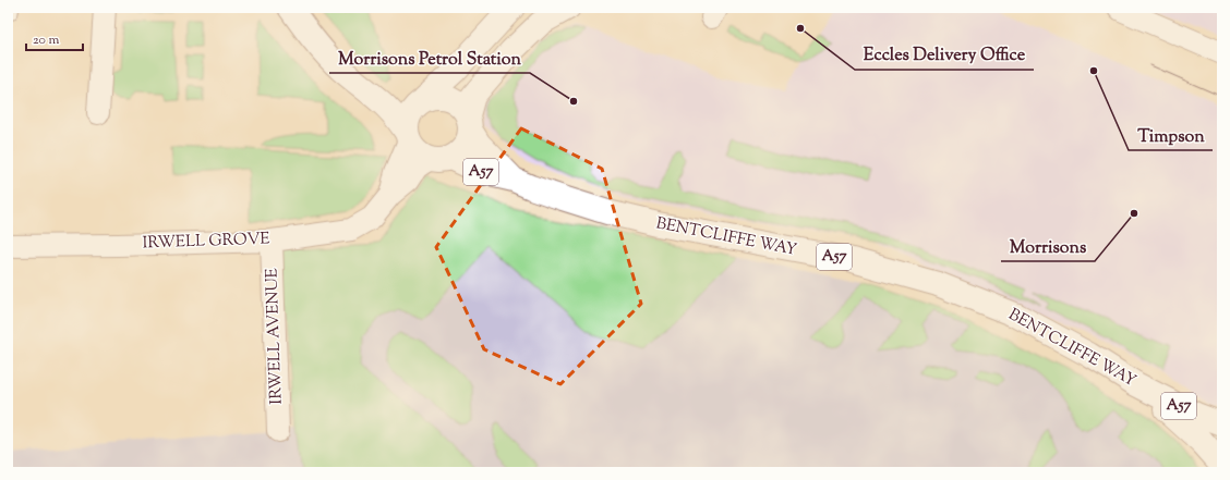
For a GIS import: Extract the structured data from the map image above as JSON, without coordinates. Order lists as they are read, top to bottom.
{
  "streets": {
    "main road": ["A57", "BENTCLIFFE WAY"],
    "street": ["IRWELL GROVE", "IRWELL AVENUE"]
  },
  "crossings": [
    ["BENTCLIFFE WAY", "IRWELL GROVE"],
    ["IRWELL GROVE", "IRWELL AVENUE"]
  ],
  "places": [
    "Eccles Delivery Office",
    "Timpson",
    "Morrisons Petrol Station",
    "Morrisons"
  ],
  "scale_bar": "20 m"
}
